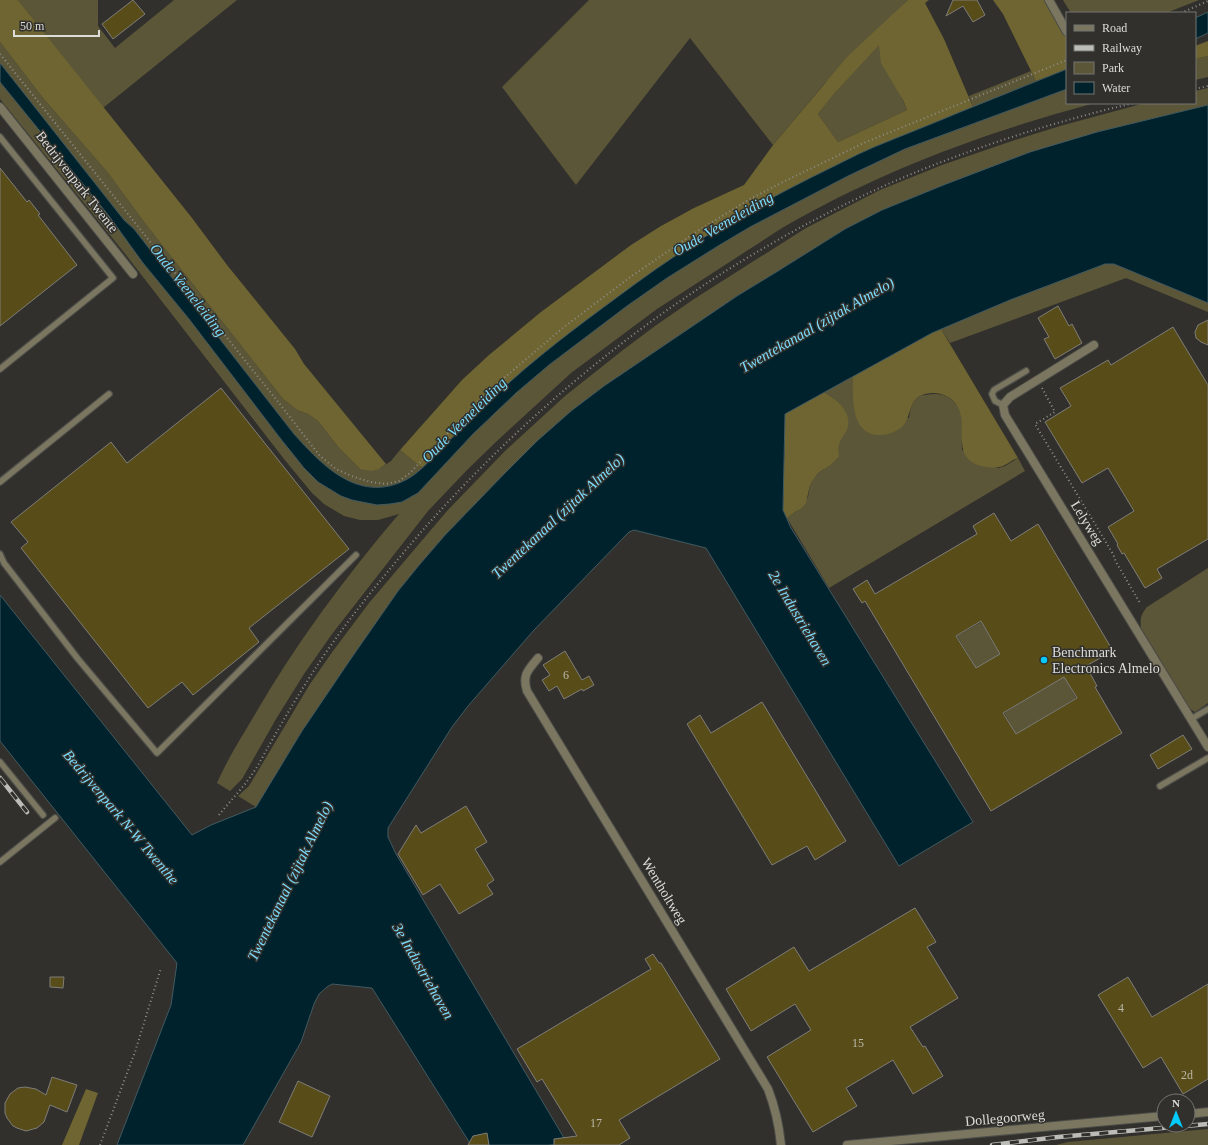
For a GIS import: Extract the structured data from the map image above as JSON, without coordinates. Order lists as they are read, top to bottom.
{
  "streets": {
    "street": [
      "Bedrijvenpark Twente",
      "Lelyweg",
      "Wentholtweg",
      "Dollegoorweg"
    ]
  },
  "water": [
    "Oude Veeneleiding",
    "Twentekanaal (zijtak Almelo)",
    "2e Industriehaven",
    "Bedrijvenpark N-W Twenthe",
    "3e Industriehaven"
  ],
  "places": ["Benchmark Electronics Almelo"],
  "house_numbers": [
    "6",
    "4",
    "15",
    "2d",
    "17"
  ],
  "legend": [
    "Road",
    "Railway",
    "Park",
    "Water"
  ],
  "scale_bar": "50 m",
  "north": "top"
}
